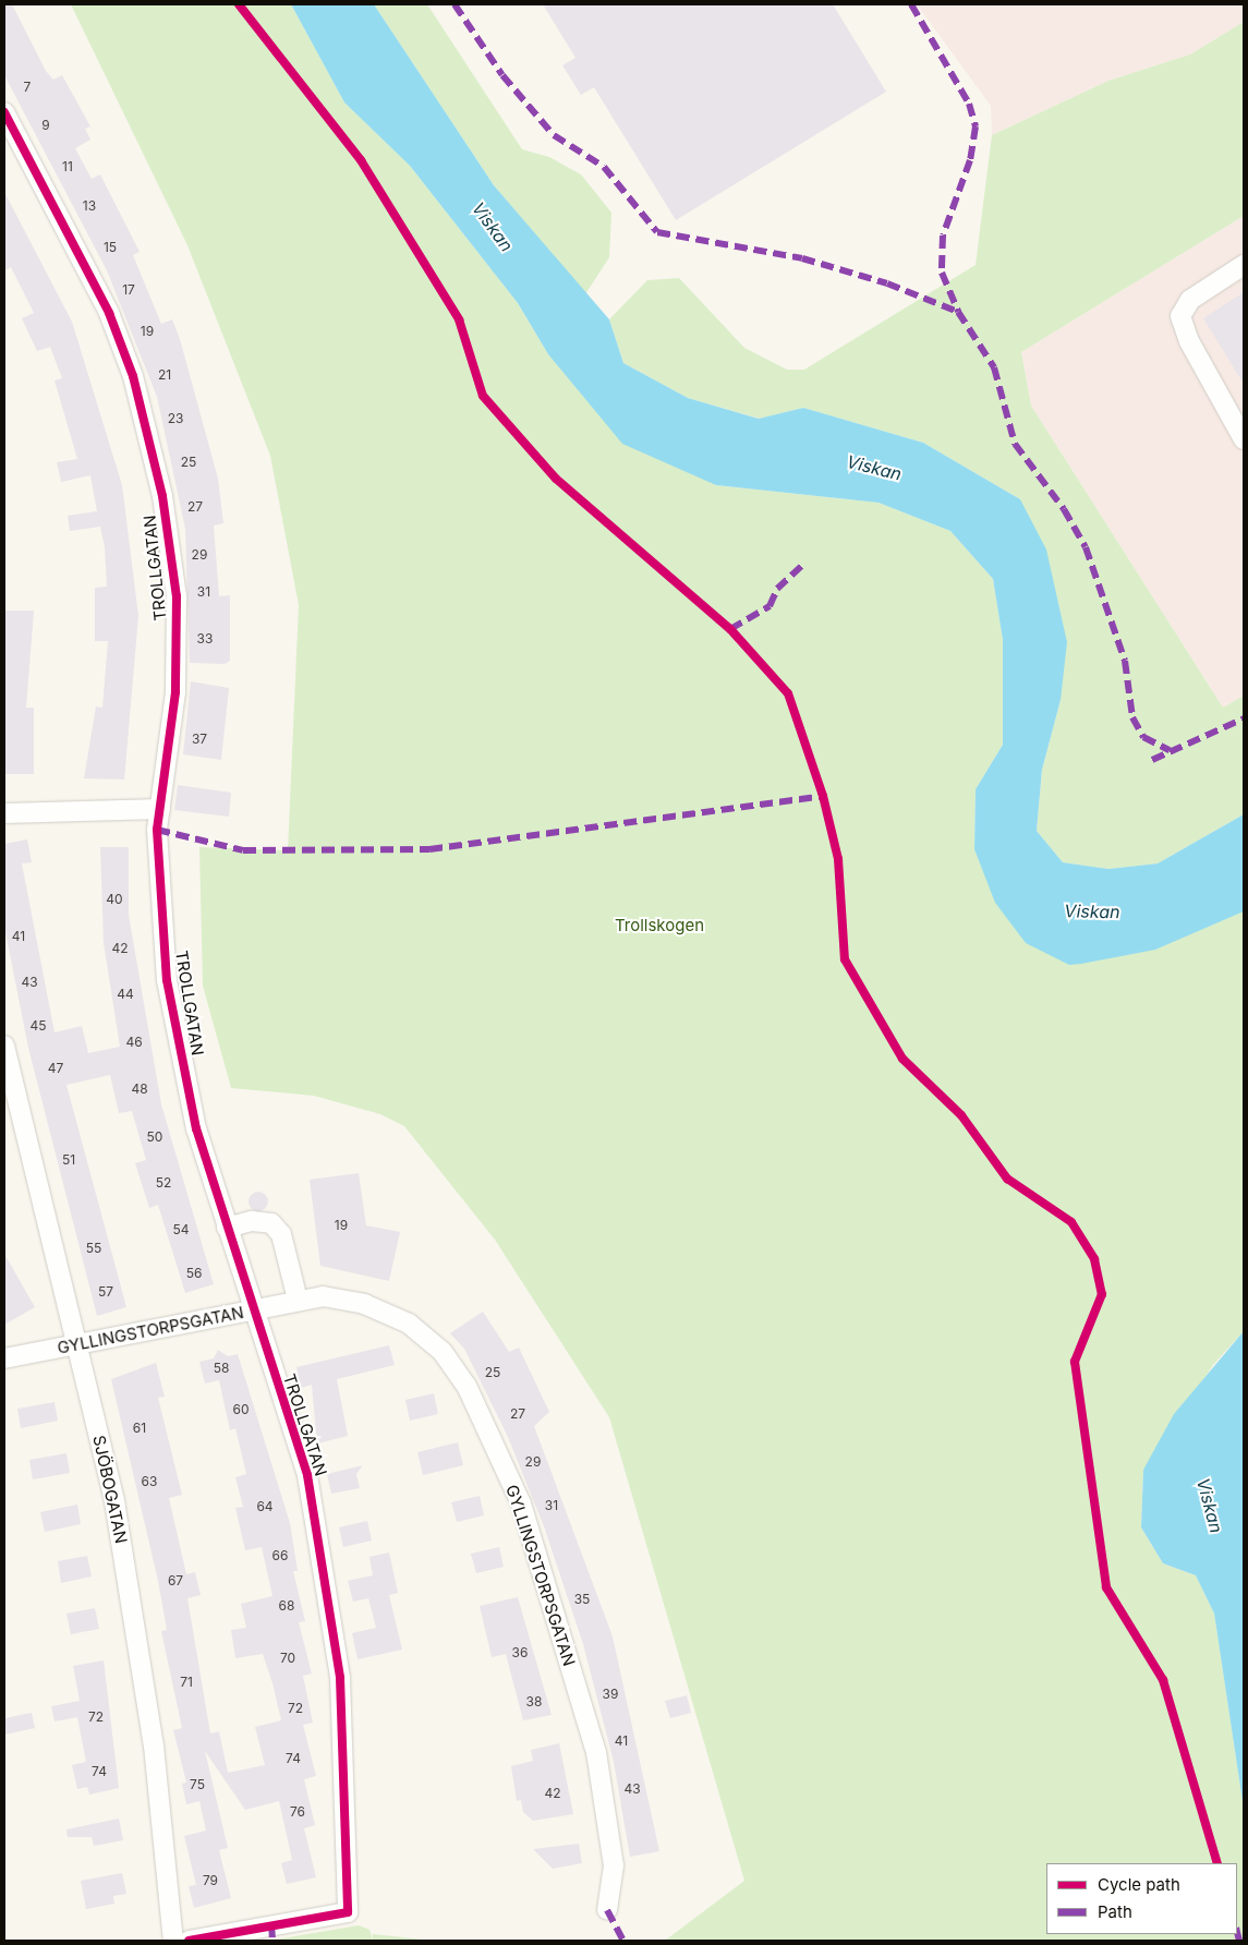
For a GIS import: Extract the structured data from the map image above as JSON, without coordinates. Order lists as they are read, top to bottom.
{
  "streets": {
    "street": ["TROLLGATAN", "GYLLINGSTORPSGATAN", "SJÖBOGATAN"]
  },
  "crossings": [
    ["TROLLGATAN", "GYLLINGSTORPSGATAN"],
    ["GYLLINGSTORPSGATAN", "SJÖBOGATAN"]
  ],
  "water": ["Viskan"],
  "parks": ["Trollskogen"],
  "house_numbers": [
    "7",
    "9",
    "11",
    "13",
    "15",
    "17",
    "19",
    "21",
    "23",
    "25",
    "27",
    "29",
    "31",
    "33",
    "37",
    "40",
    "41",
    "42",
    "43",
    "44",
    "45",
    "46",
    "47",
    "48",
    "50",
    "51",
    "52",
    "19",
    "54",
    "55",
    "56",
    "57",
    "58",
    "25",
    "60",
    "27",
    "61",
    "29",
    "63",
    "31",
    "64",
    "66",
    "67",
    "35",
    "68",
    "36",
    "70",
    "71",
    "39",
    "38",
    "72",
    "72",
    "41",
    "74",
    "74",
    "75",
    "43",
    "42",
    "76",
    "79"
  ],
  "legend": ["Cycle path", "Path"]
}
